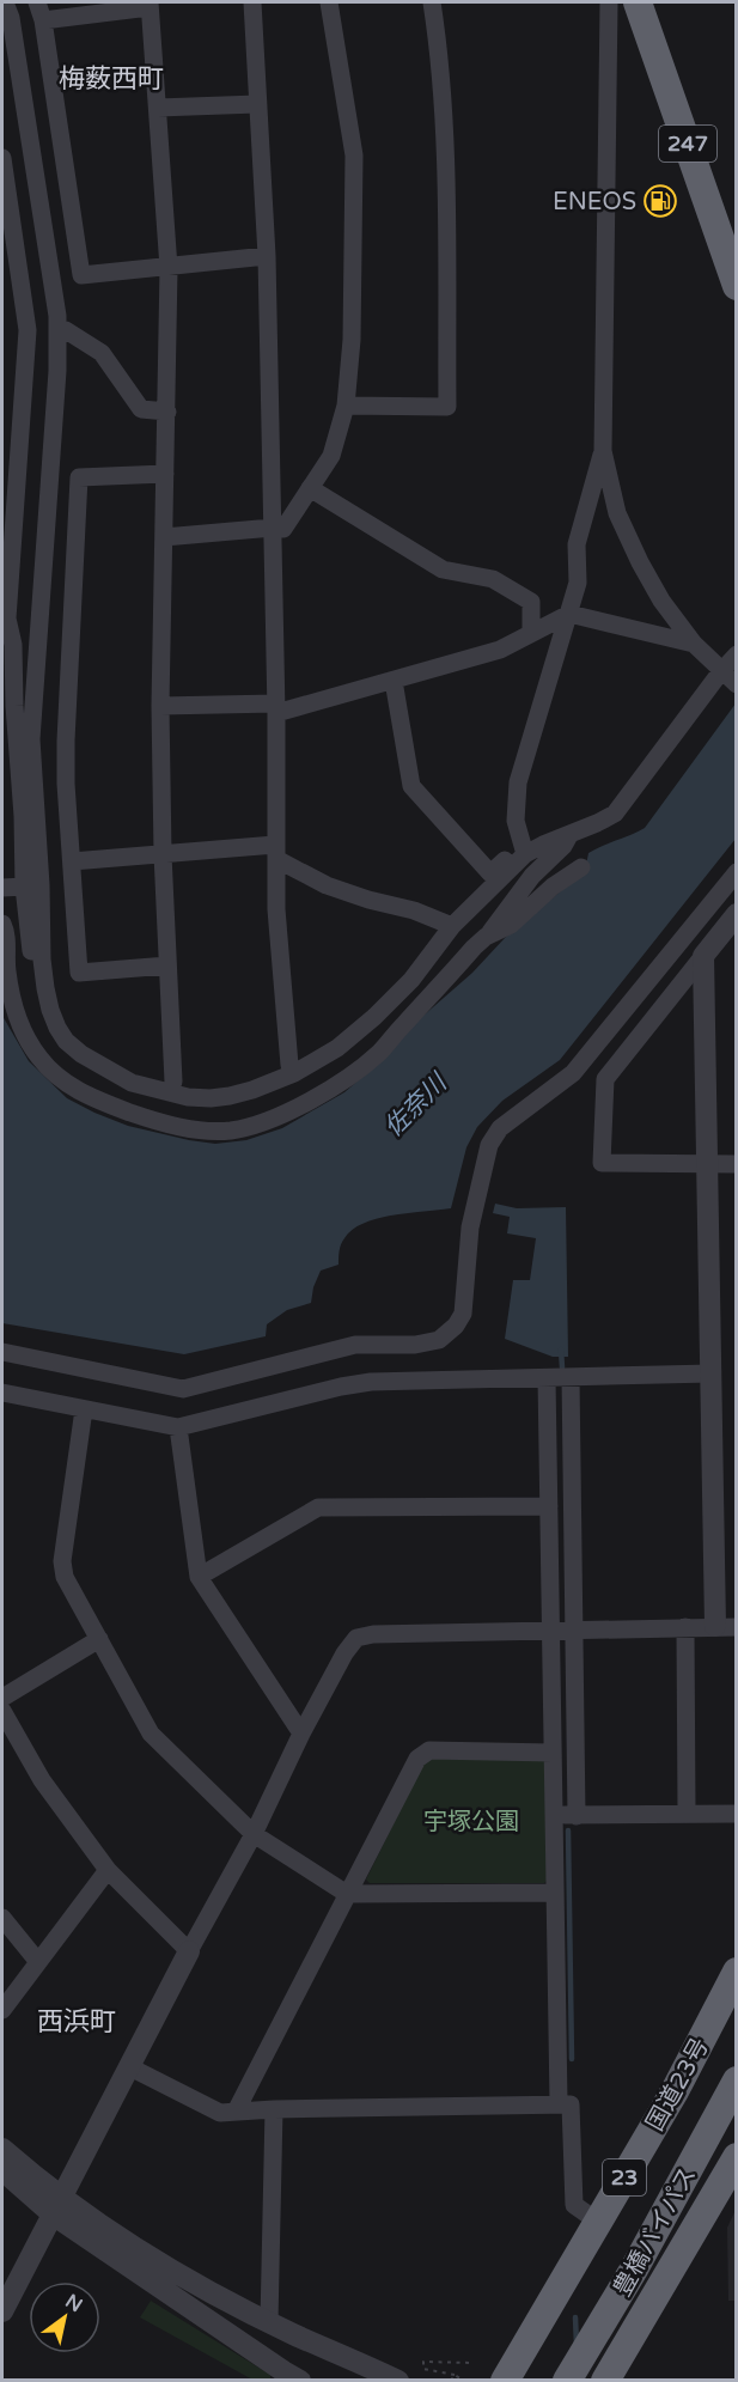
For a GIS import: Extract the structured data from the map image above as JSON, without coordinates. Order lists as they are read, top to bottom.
{
  "streets": {
    "highway": [
      "247",
      "国道23号",
      "23",
      "豊橋バイパス"
    ]
  },
  "districts": ["梅薮西町", "西浜町"],
  "water": ["佐奈川"],
  "parks": ["宇塚公園"],
  "places": {
    "fuel station": ["ENEOS"]
  },
  "north": "top right"
}
